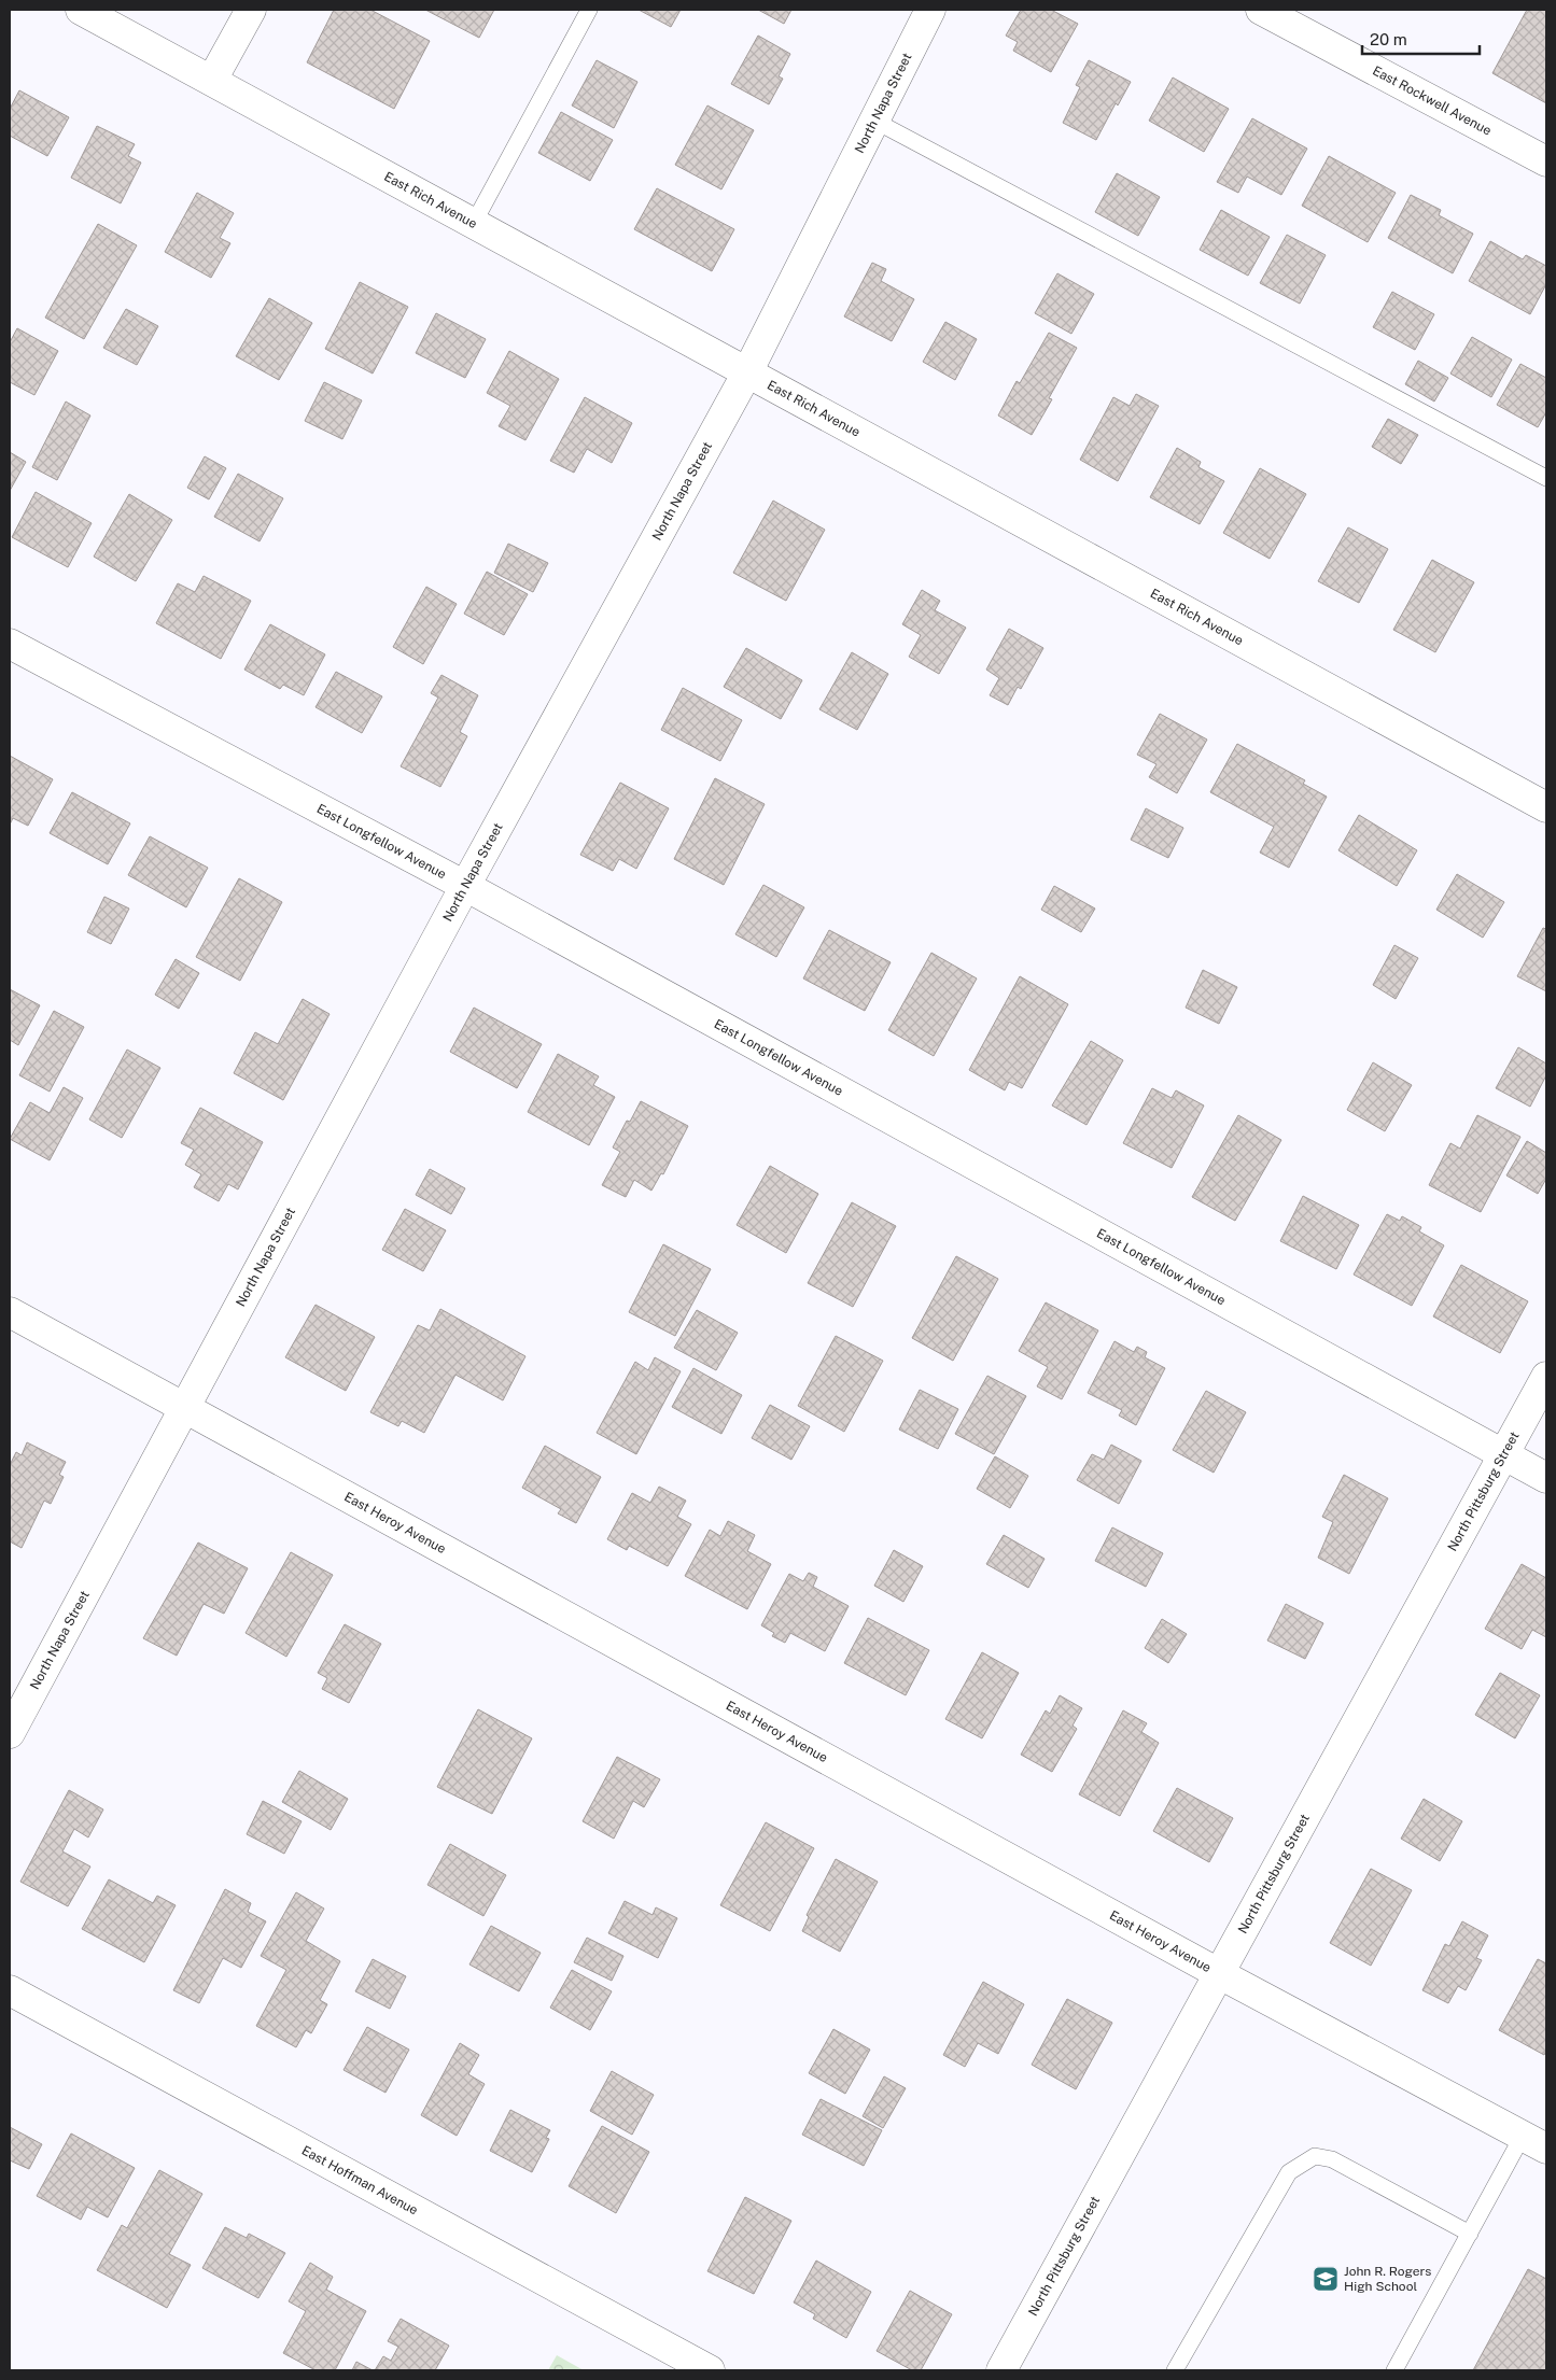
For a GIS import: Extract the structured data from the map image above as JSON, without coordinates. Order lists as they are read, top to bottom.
{
  "streets": {
    "street": [
      "East Rockwell Avenue",
      "North Napa Street",
      "East Rich Avenue",
      "East Longfellow Avenue",
      "North Pittsburg Street",
      "East Heroy Avenue",
      "East Hoffman Avenue"
    ]
  },
  "crossings": [
    ["North Napa Street", "East Rich Avenue"],
    ["North Napa Street", "East Longfellow Avenue"],
    ["North Napa Street", "East Heroy Avenue"],
    ["East Longfellow Avenue", "North Pittsburg Street"],
    ["North Pittsburg Street", "East Heroy Avenue"]
  ],
  "places": {
    "school or university": ["John R. Rogers High School"]
  },
  "scale_bar": "20 m"
}
